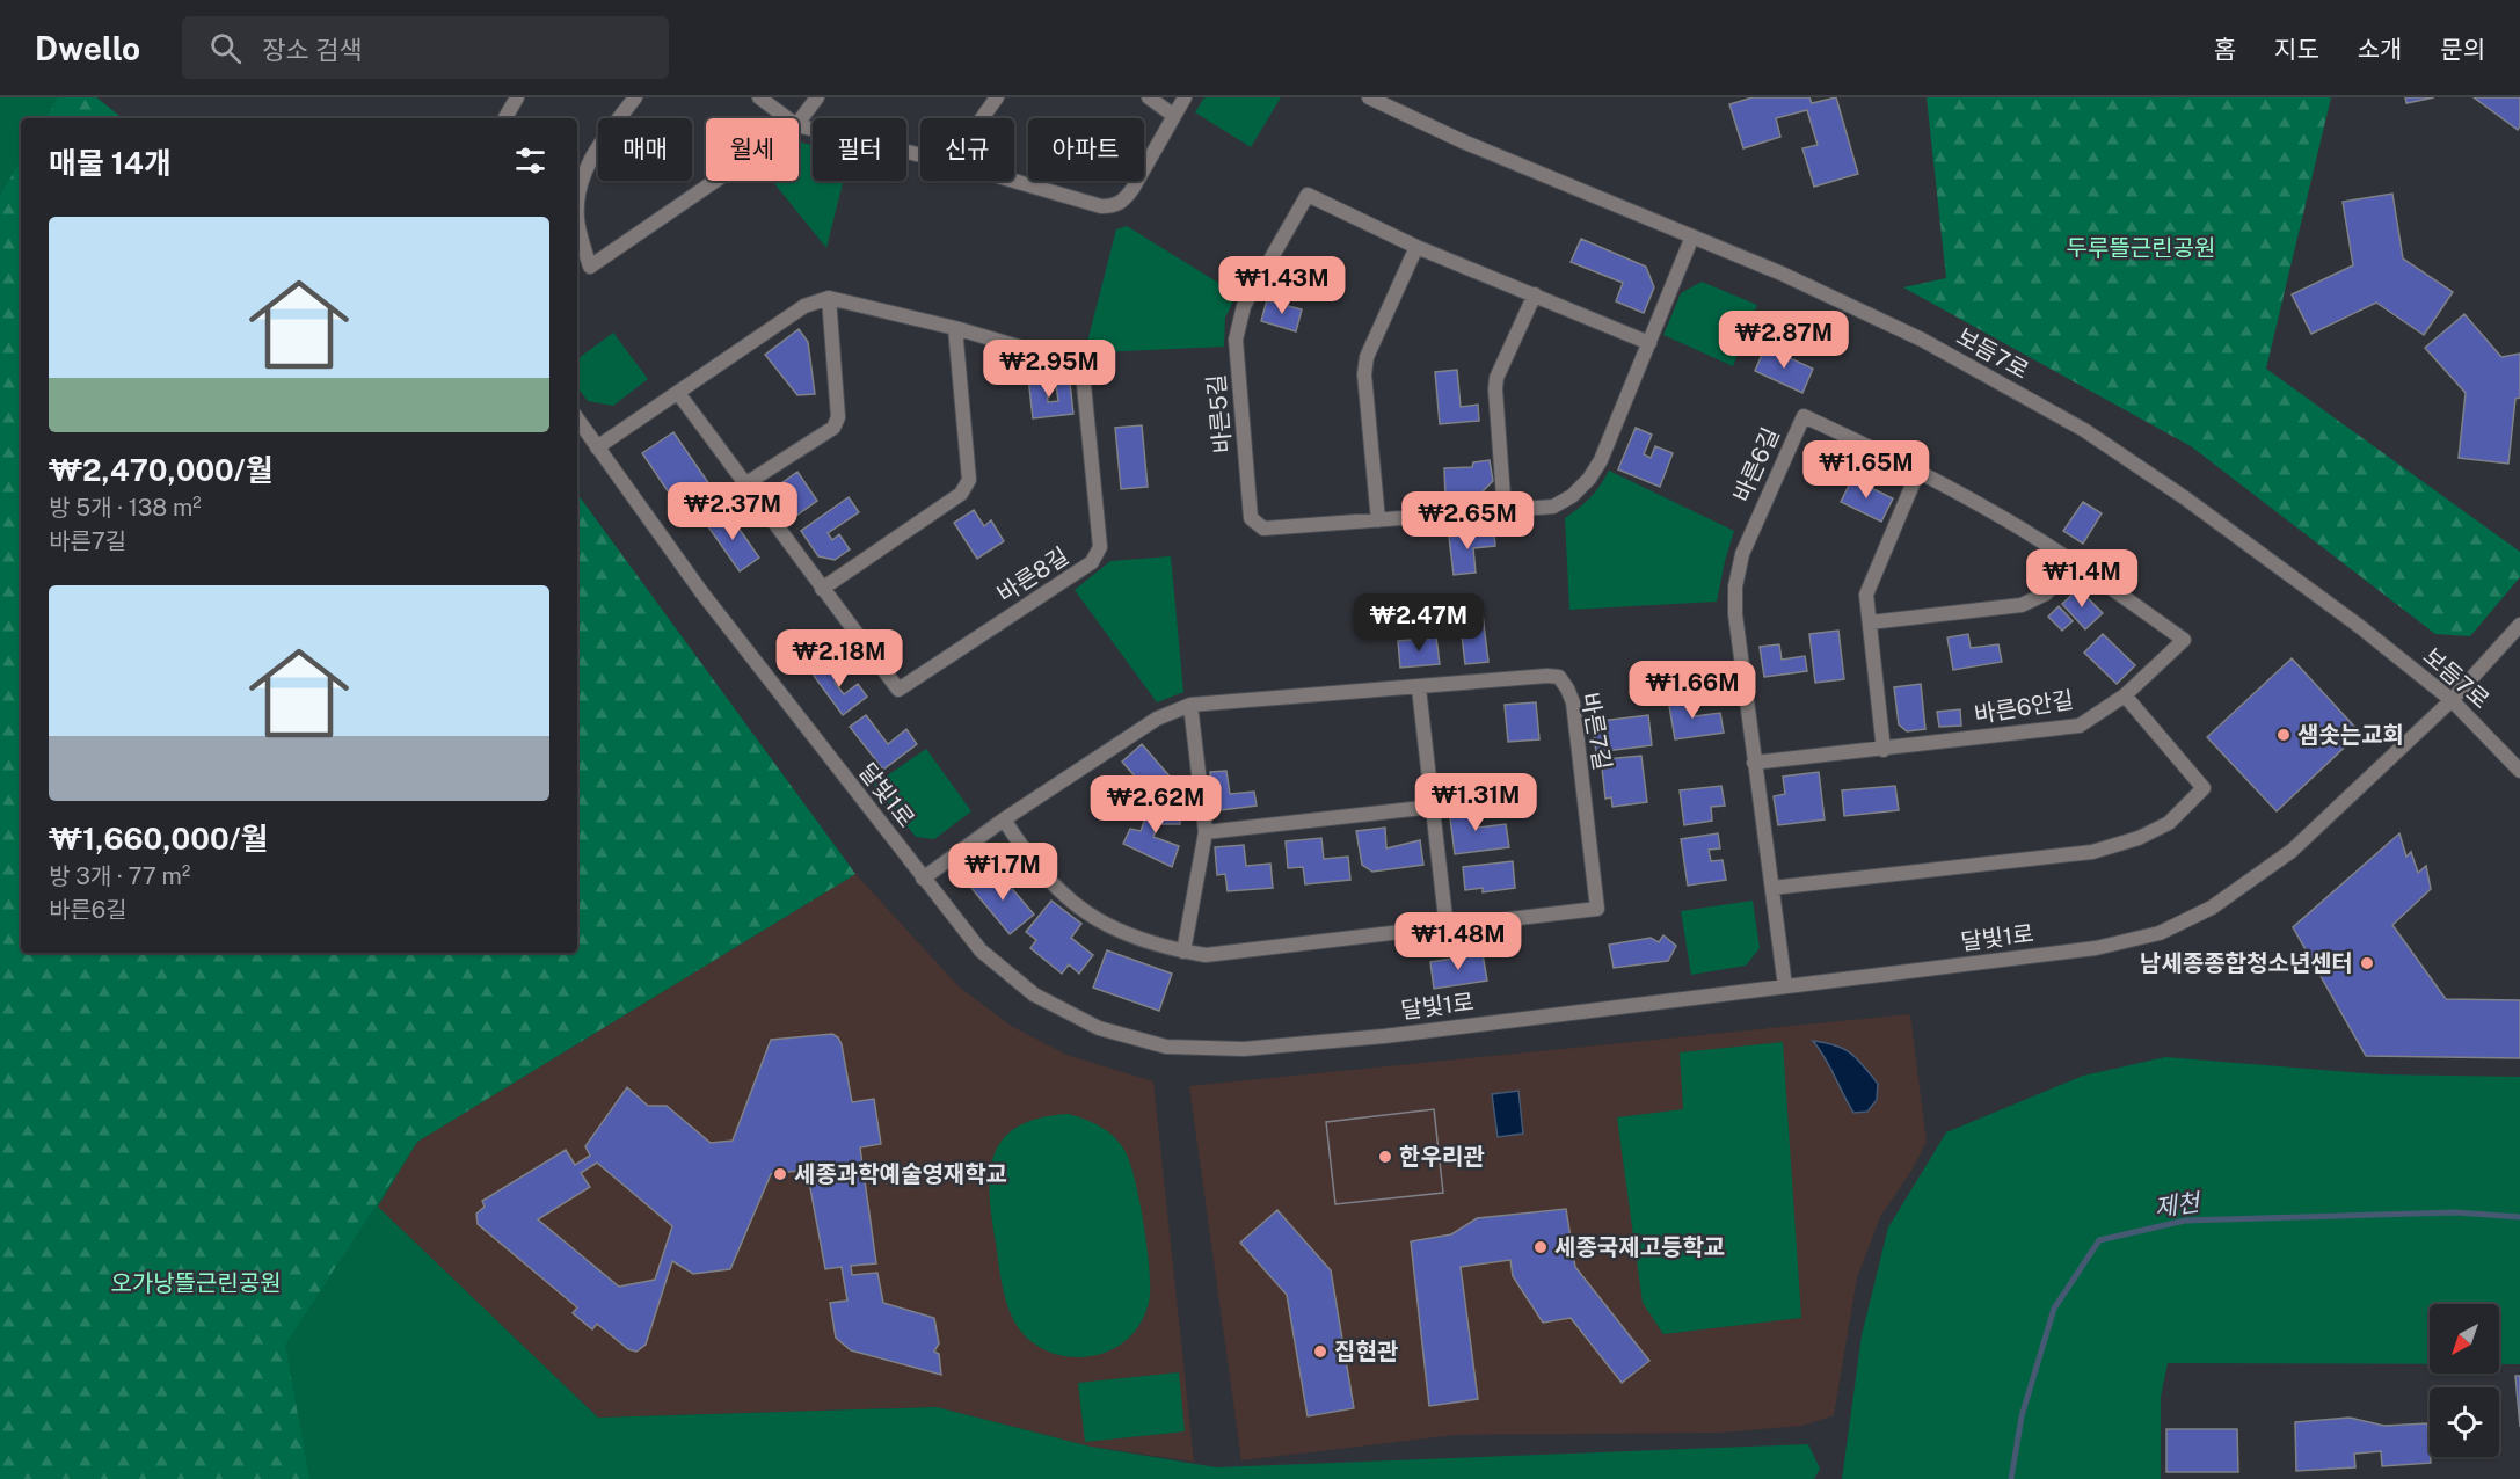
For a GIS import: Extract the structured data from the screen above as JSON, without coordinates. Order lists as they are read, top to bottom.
{
  "streets": {
    "street": [
      "보듬7로",
      "바른5길",
      "바른6길",
      "바른8길",
      "바른6안길",
      "바른7길",
      "달빛1로"
    ]
  },
  "crossings": [
    ["보듬7로", "바른5길"],
    ["보듬7로", "달빛1로"],
    ["바른6길", "바른6안길"],
    ["바른6길", "달빛1로"]
  ],
  "water": ["제천"],
  "parks": ["두루뜰근린공원", "오가낭뜰근린공원"],
  "places": [
    "샘솟는교회",
    "남세종종합청소년센터",
    "한우리관",
    "세종과학예술영재학교",
    "세종국제고등학교",
    "집현관"
  ],
  "north": "bottom left",
  "page": {
    "header": "Dwello",
    "search": "장소 검색",
    "nav": [
      "홈",
      "지도",
      "소개",
      "문의"
    ],
    "chip": [
      "매매",
      "월세",
      "필터",
      "신규",
      "아파트"
    ],
    "heading": "매물 14개",
    "list": [
      {
        "name": "₩2,470,000/월",
        "note": "방 5개 · 138 m² · 바른7길"
      },
      {
        "name": "₩1,660,000/월",
        "note": "방 3개 · 77 m² · 바른6길"
      }
    ],
    "price": [
      "₩1.43M",
      "₩2.87M",
      "₩2.95M",
      "₩1.65M",
      "₩2.37M",
      "₩2.65M",
      "₩1.4M",
      "₩2.47M",
      "₩2.18M",
      "₩1.66M",
      "₩1.31M",
      "₩2.62M",
      "₩1.7M",
      "₩1.48M"
    ]
  }
}
